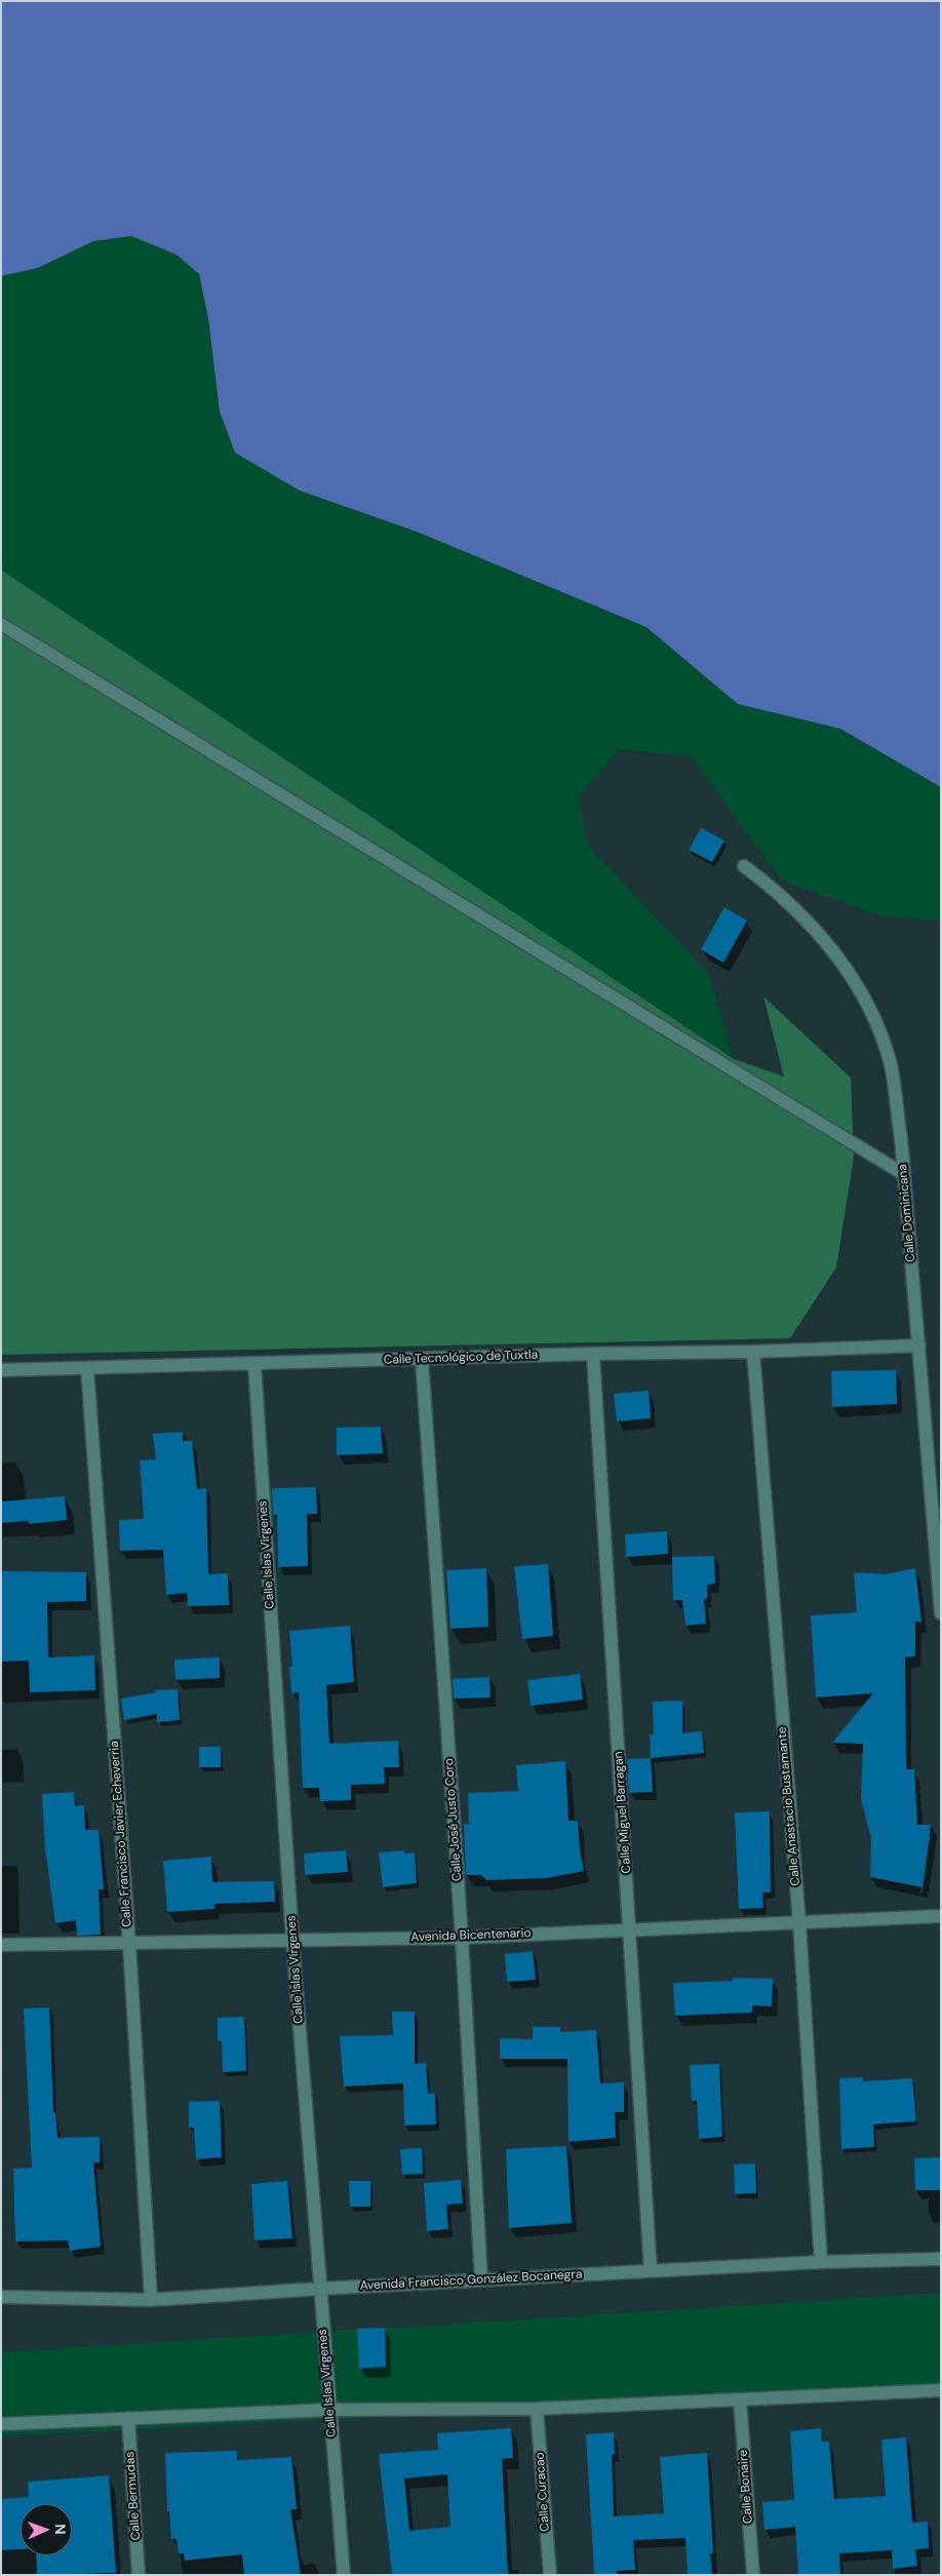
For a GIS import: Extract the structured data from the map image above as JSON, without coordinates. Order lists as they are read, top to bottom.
{
  "streets": {
    "street": [
      "Calle Dominicana",
      "Calle Tecnológico de Tuxtla",
      "Calle Islas Vírgenes",
      "Calle Anastacio Bustamante",
      "Calle Miguel Barragan",
      "Calle José Justo Coro",
      "Calle Francisco Javier Echeverria",
      "Avenida Bicentenario",
      "Avenida Francisco González Bocanegra",
      "Calle Bonaire",
      "Calle Curacao",
      "Calle Bermudas"
    ]
  },
  "crossings": [
    ["Calle Dominicana", "Calle Tecnológico de Tuxtla"],
    ["Calle Tecnológico de Tuxtla", "Calle Islas Vírgenes"],
    ["Calle Tecnológico de Tuxtla", "Calle Anastacio Bustamante"],
    ["Calle Tecnológico de Tuxtla", "Calle Miguel Barragan"],
    ["Calle Tecnológico de Tuxtla", "Calle José Justo Coro"],
    ["Calle Tecnológico de Tuxtla", "Calle Francisco Javier Echeverria"],
    ["Calle Islas Vírgenes", "Avenida Bicentenario"],
    ["Calle Islas Vírgenes", "Avenida Francisco González Bocanegra"],
    ["Calle Anastacio Bustamante", "Avenida Bicentenario"],
    ["Calle Anastacio Bustamante", "Avenida Francisco González Bocanegra"],
    ["Calle Miguel Barragan", "Avenida Bicentenario"],
    ["Calle Miguel Barragan", "Avenida Francisco González Bocanegra"],
    ["Calle José Justo Coro", "Avenida Bicentenario"],
    ["Calle José Justo Coro", "Avenida Francisco González Bocanegra"],
    ["Calle Francisco Javier Echeverria", "Avenida Bicentenario"],
    ["Calle Francisco Javier Echeverria", "Avenida Francisco González Bocanegra"]
  ],
  "north": "right"
}
